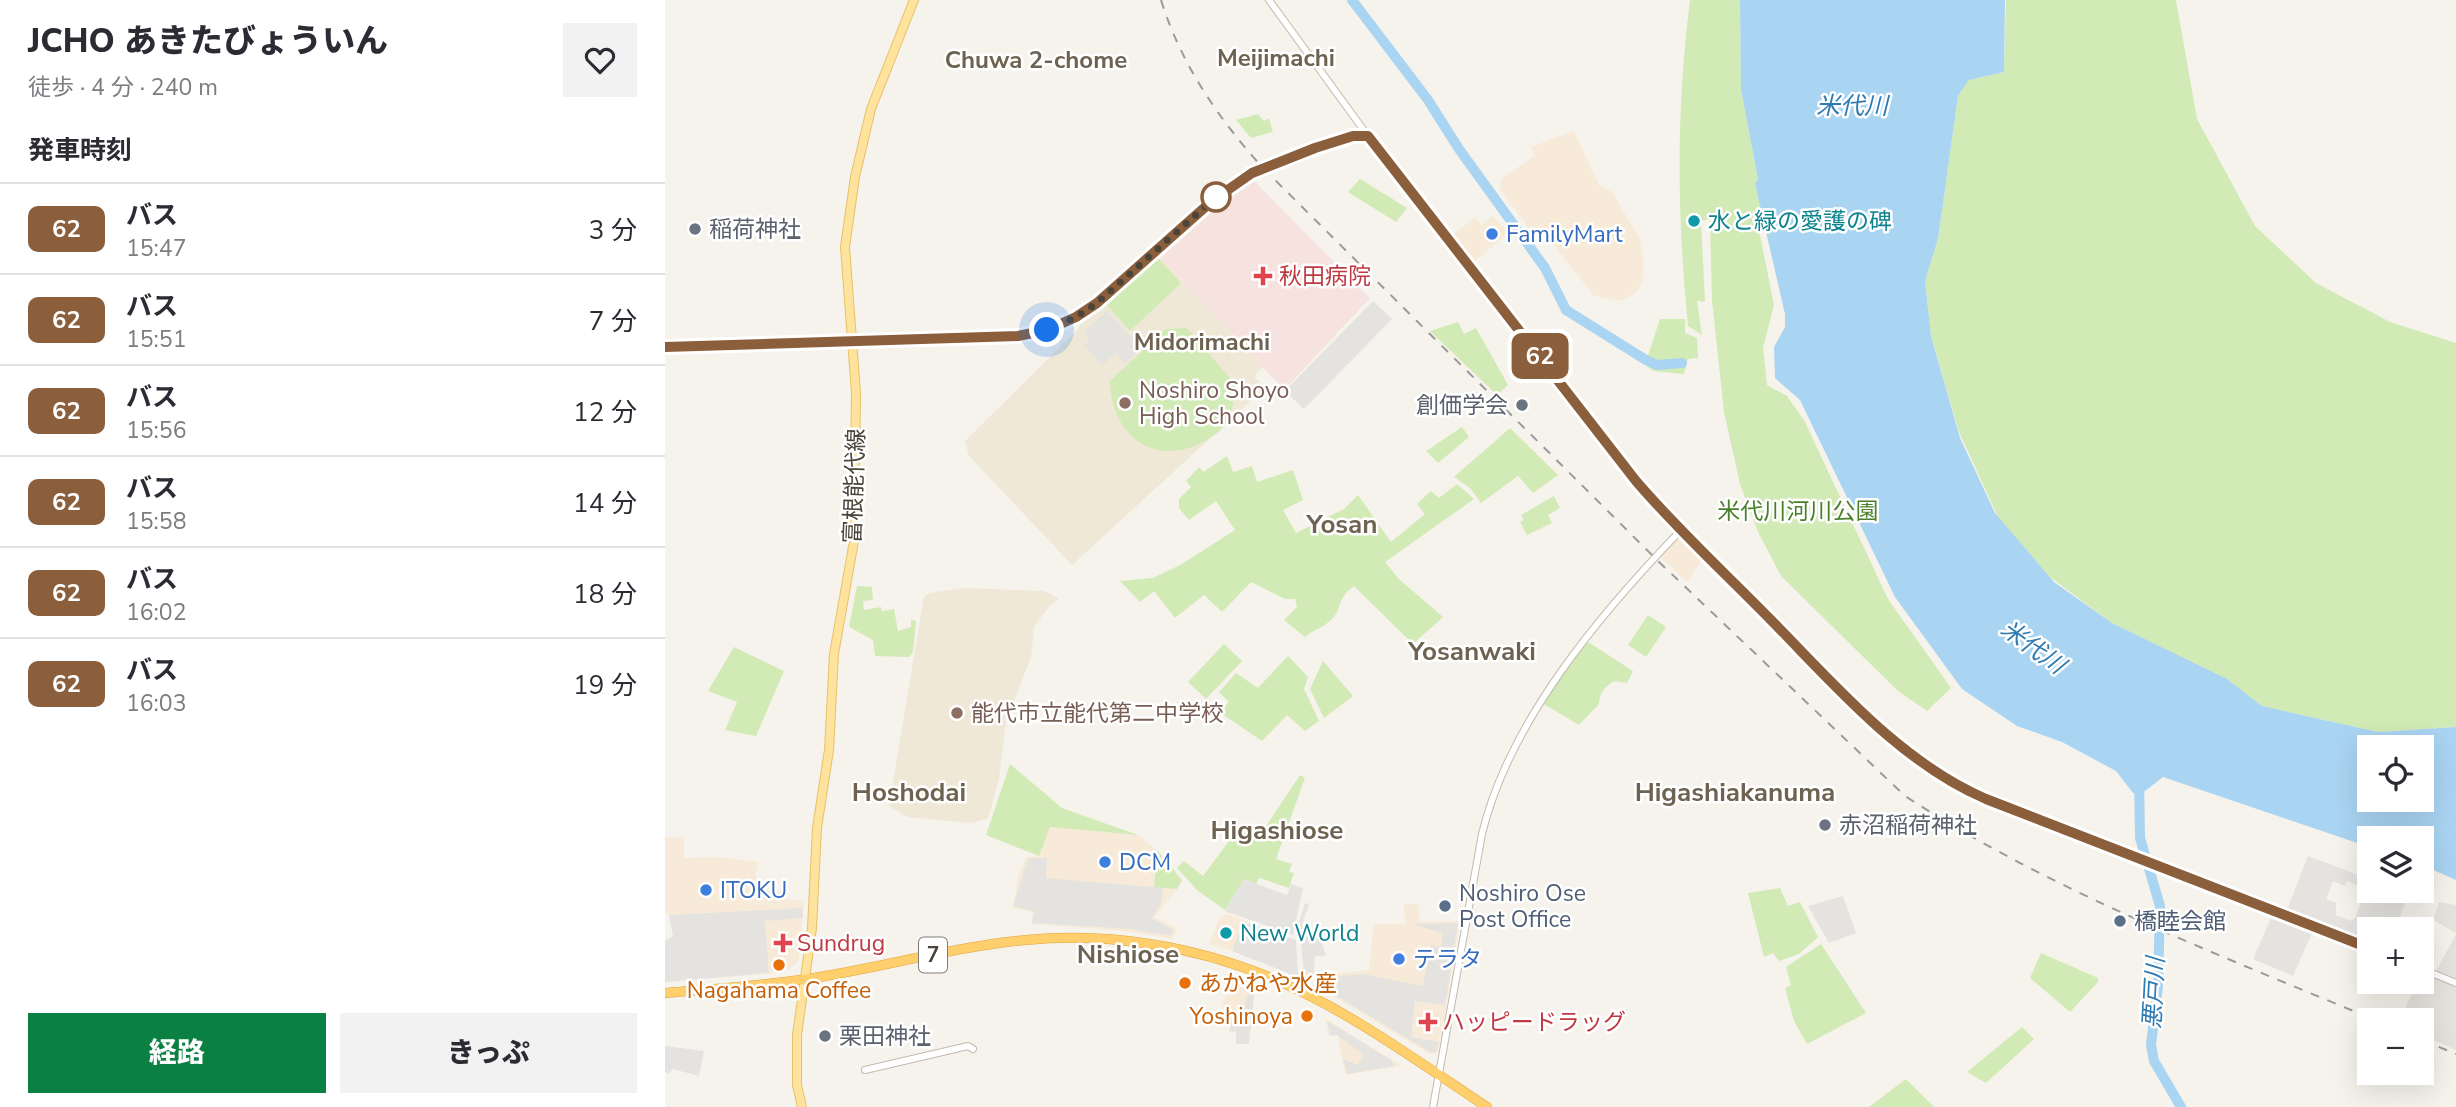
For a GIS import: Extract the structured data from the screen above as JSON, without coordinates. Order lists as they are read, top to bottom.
{
  "streets": {
    "highway": ["7"],
    "main road": ["富根能代線"]
  },
  "crossings": [
    ["富根能代線", "7"]
  ],
  "districts": [
    "Meijimachi",
    "Chuwa 2-chome",
    "Midorimachi",
    "Yosan",
    "Yosanwaki",
    "Hoshodai",
    "Higashiakanuma",
    "Higashiose",
    "Nishiose"
  ],
  "water": ["米代川", "悪戸川"],
  "parks": ["米代川河川公園"],
  "places": {
    "other": [
      "水と緑の愛護の碑",
      "稲荷神社",
      "FamilyMart",
      "Noshiro Shoyo High School",
      "創価学会",
      "能代市立能代第二中学校",
      "赤沼稲荷神社",
      "DCM",
      "ITOKU",
      "Noshiro Ose Post Office",
      "橋睦会館",
      "New World",
      "テラタ",
      "Nagahama Coffee",
      "あかねや水産",
      "Yoshinoya",
      "栗田神社"
    ],
    "health": ["秋田病院", "Sundrug", "ハッピードラッグ"]
  },
  "lines": ["bus line 62"],
  "page": {
    "heading": [
      ["JCHO あきたびょういん", "徒歩 · 4 分 · 240 m"],
      "発車時刻"
    ],
    "on_map": "62",
    "list": [
      {
        "mark": "62",
        "name": "バス",
        "note": "15:47",
        "value": "3 分"
      },
      {
        "mark": "62",
        "name": "バス",
        "note": "15:51",
        "value": "7 分"
      },
      {
        "mark": "62",
        "name": "バス",
        "note": "15:56",
        "value": "12 分"
      },
      {
        "mark": "62",
        "name": "バス",
        "note": "15:58",
        "value": "14 分"
      },
      {
        "mark": "62",
        "name": "バス",
        "note": "16:02",
        "value": "18 分"
      },
      {
        "mark": "62",
        "name": "バス",
        "note": "16:03",
        "value": "19 分"
      }
    ],
    "map_buttons": ["+", "−"],
    "buttons": ["経路", "きっぷ"]
  }
}
